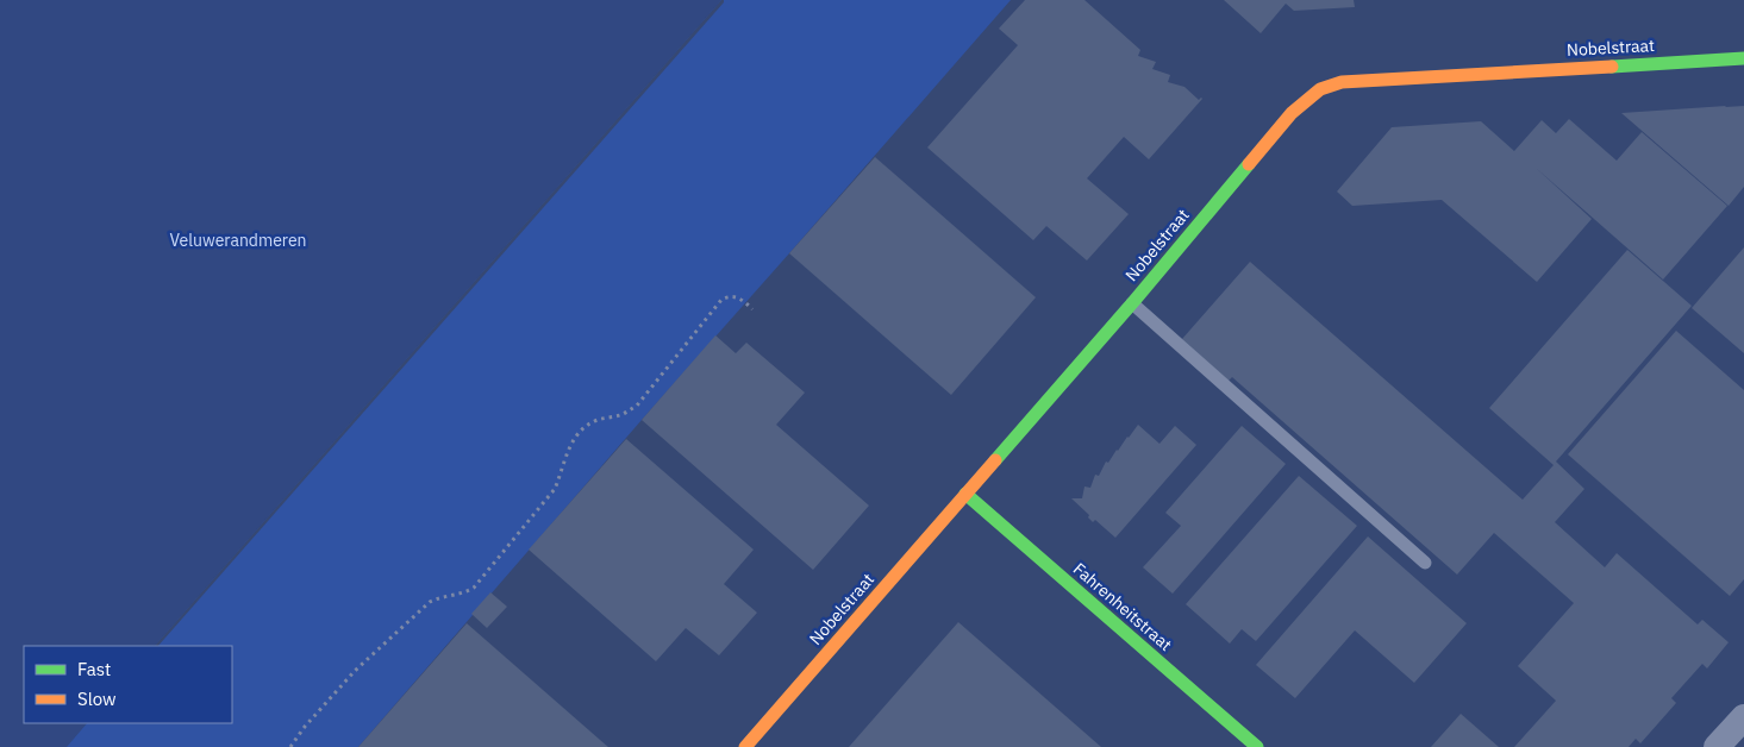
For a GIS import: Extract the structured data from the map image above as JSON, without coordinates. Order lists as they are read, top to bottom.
{
  "streets": {
    "street": ["Nobelstraat", "Fahrenheitstraat"]
  },
  "crossings": [
    ["Nobelstraat", "Fahrenheitstraat"]
  ],
  "parks": ["Veluwerandmeren"],
  "legend": ["Fast", "Slow"]
}
